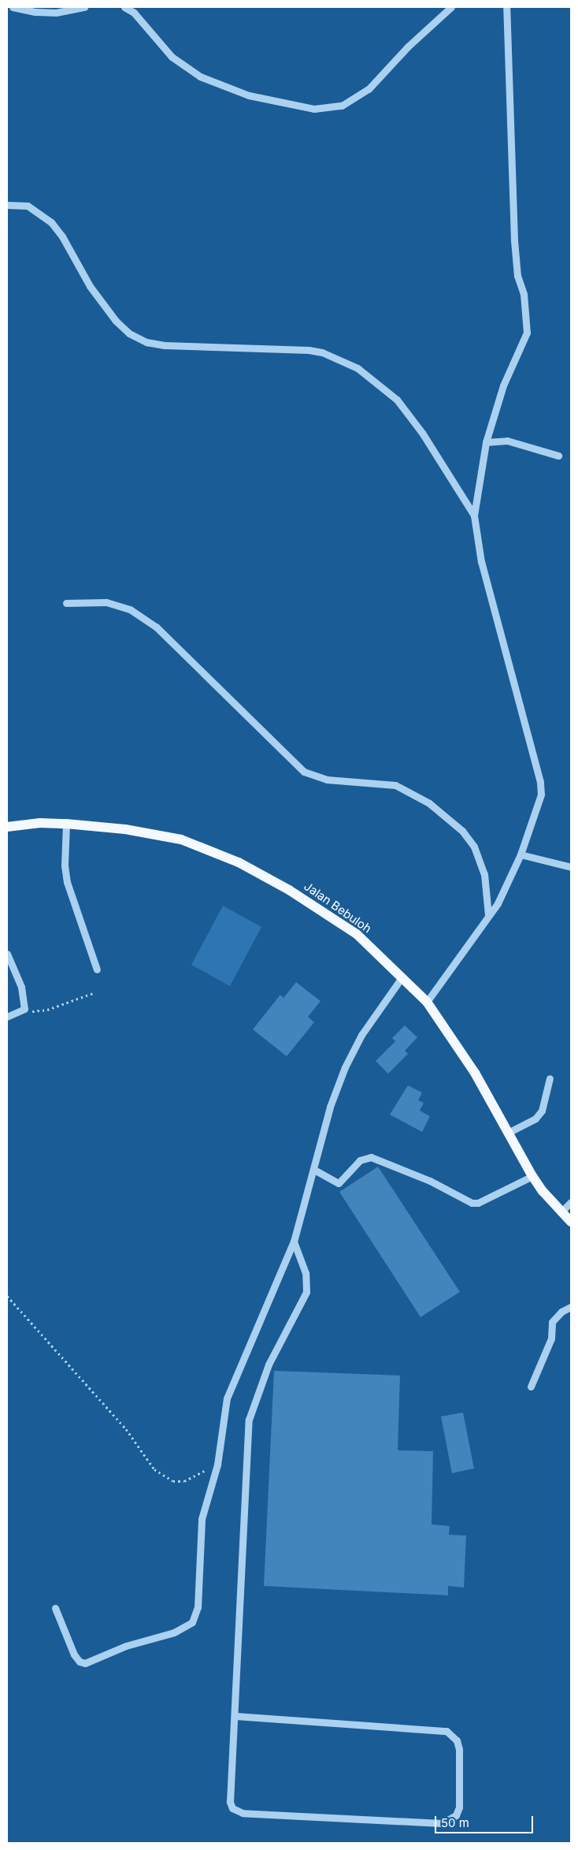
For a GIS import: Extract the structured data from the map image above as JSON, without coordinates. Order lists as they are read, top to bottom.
{
  "streets": {
    "main road": ["Jalan Bebuloh"]
  },
  "scale_bar": "50 m"
}
